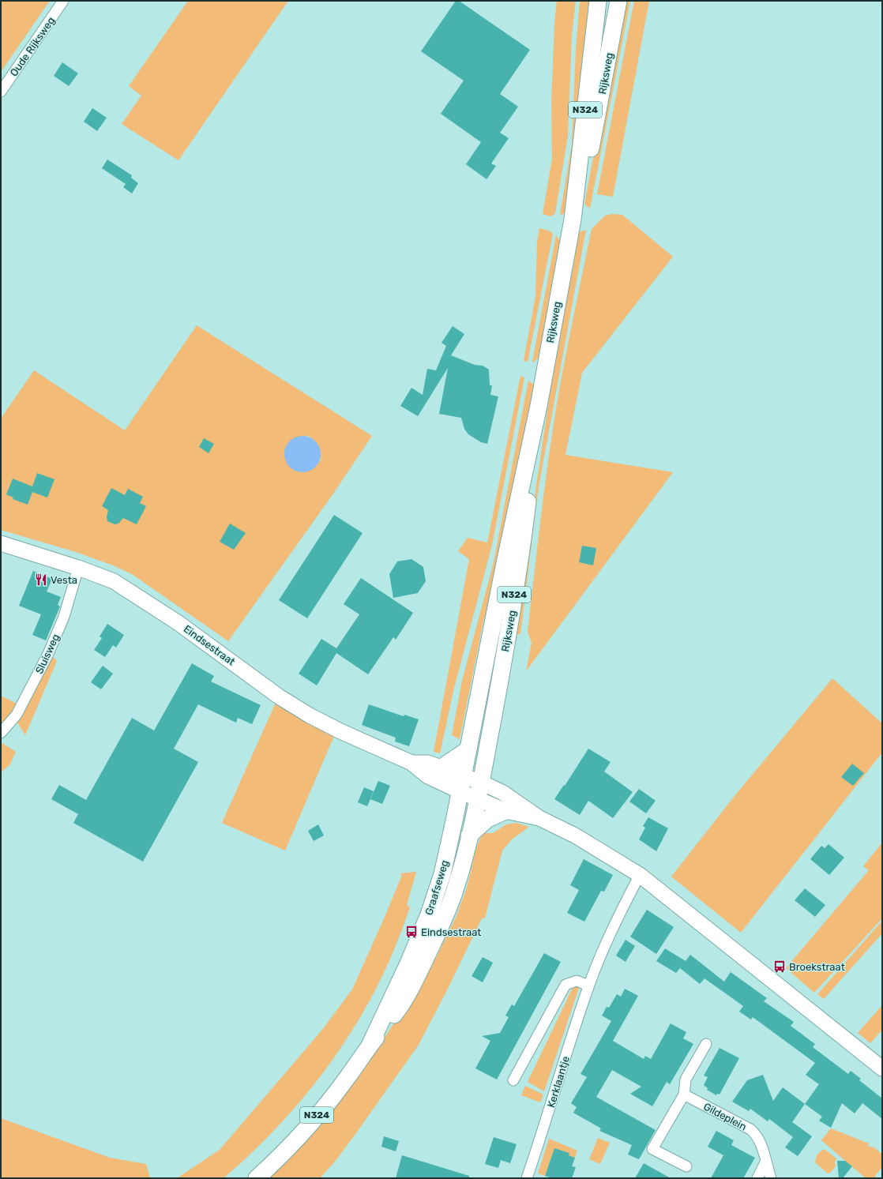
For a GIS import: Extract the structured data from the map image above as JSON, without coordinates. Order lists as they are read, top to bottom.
{
  "streets": {
    "main road": [
      "Rijksweg",
      "N324",
      "Eindsestraat",
      "Graafseweg"
    ],
    "street": [
      "Oude Rijksweg",
      "Sluisweg",
      "Kerklaantje",
      "Gildeplein"
    ]
  },
  "crossings": [
    ["Rijksweg", "Eindsestraat"],
    ["Rijksweg", "Graafseweg"],
    ["Eindsestraat", "Sluisweg"],
    ["Eindsestraat", "Graafseweg"]
  ],
  "places": {
    "restaurant": ["Vesta"],
    "bus stop": ["Eindsestraat", "Broekstraat"]
  }
}
